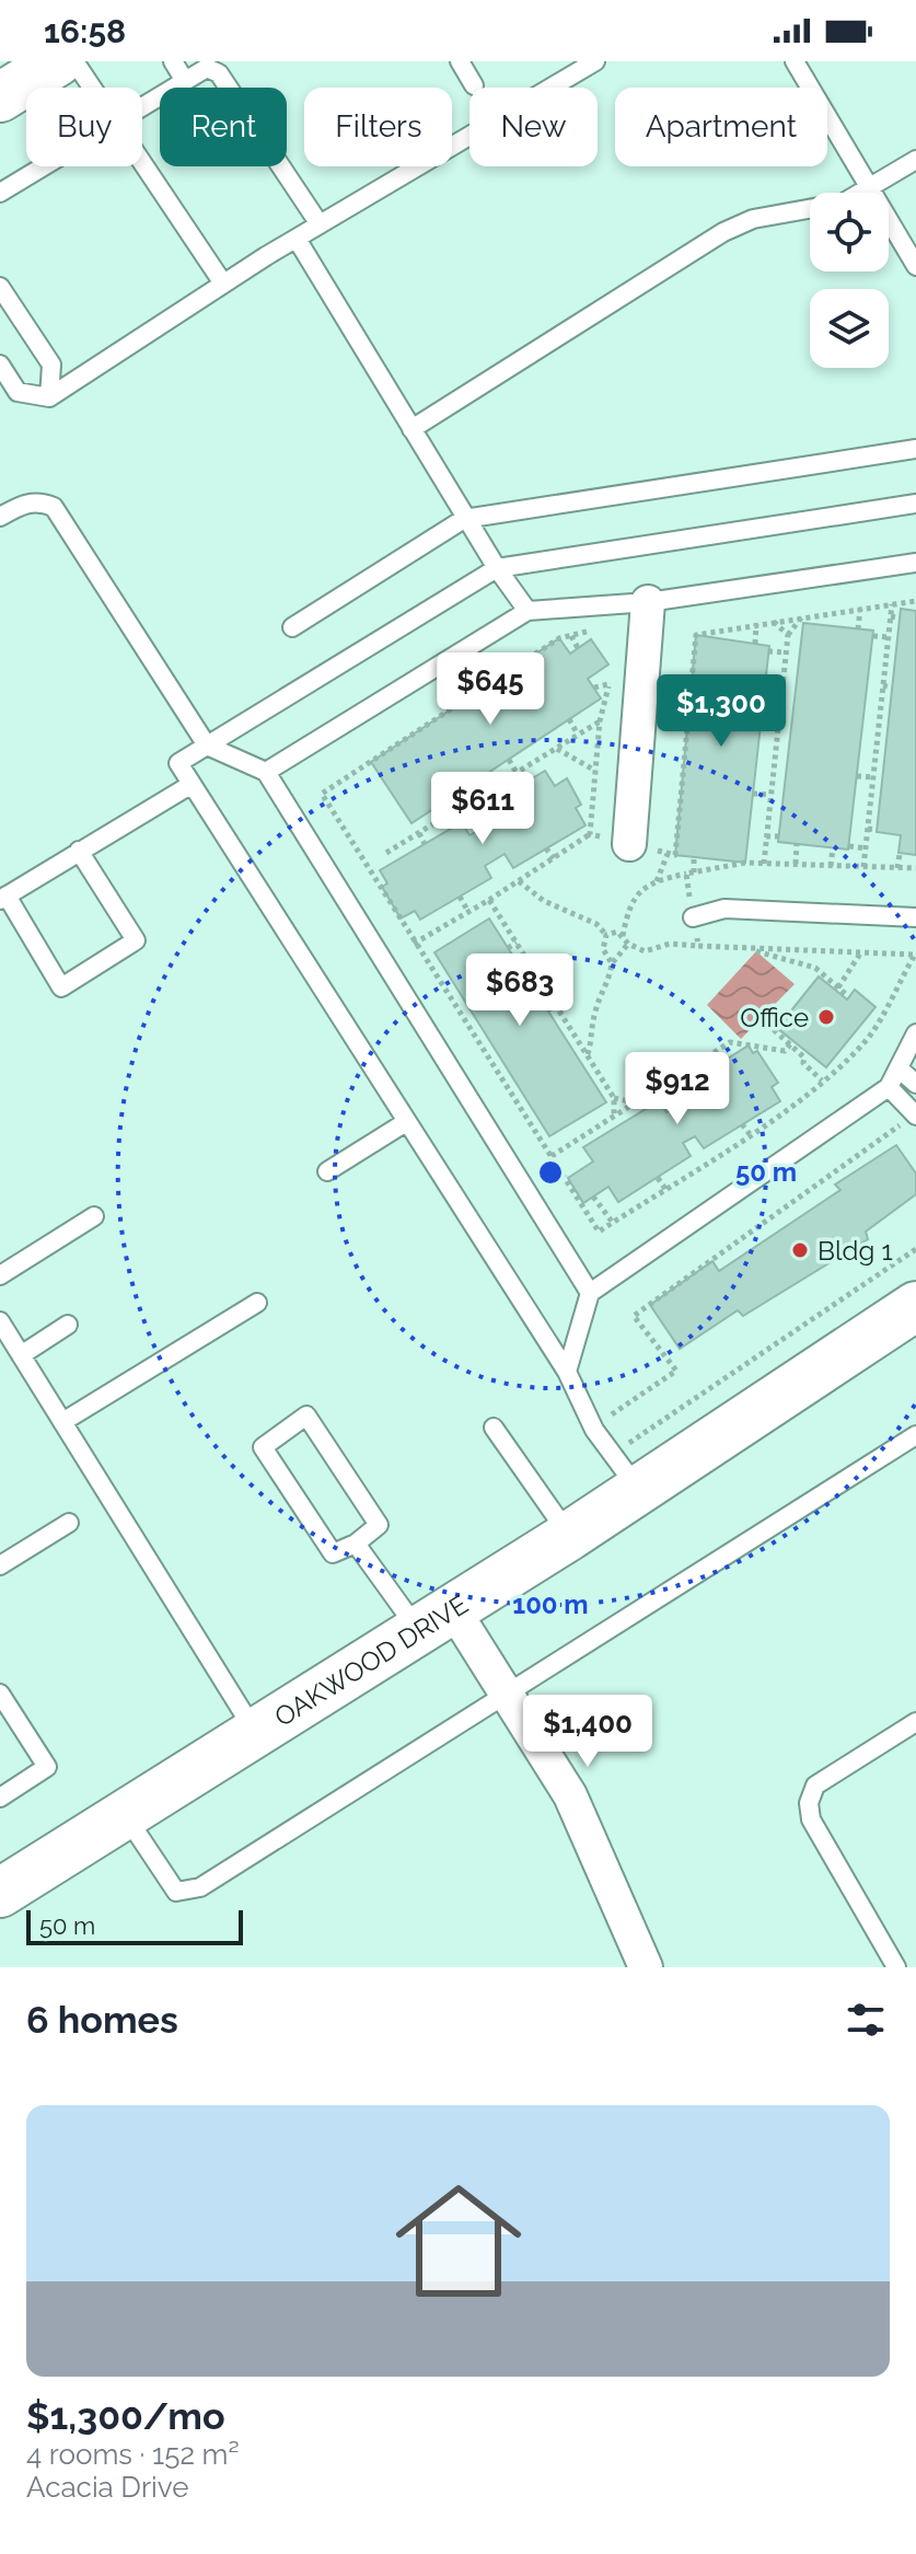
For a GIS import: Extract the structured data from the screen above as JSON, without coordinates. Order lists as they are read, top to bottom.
{
  "streets": {
    "street": ["OAKWOOD DRIVE"]
  },
  "places": ["Office", "Bldg 1"],
  "scale_bar": "50 m",
  "page": {
    "status": "16:58",
    "chip": [
      "Buy",
      "Rent",
      "Filters",
      "New",
      "Apartment"
    ],
    "price": [
      "$645",
      "$1,300",
      "$611",
      "$683",
      "$912",
      "$1,400"
    ],
    "scale": "50 m",
    "heading": "6 homes",
    "list": [
      {
        "name": "$1,300/mo",
        "note": "4 rooms · 152 m² · Acacia Drive"
      }
    ]
  },
  "rings": ["50 m", "100 m"]
}
